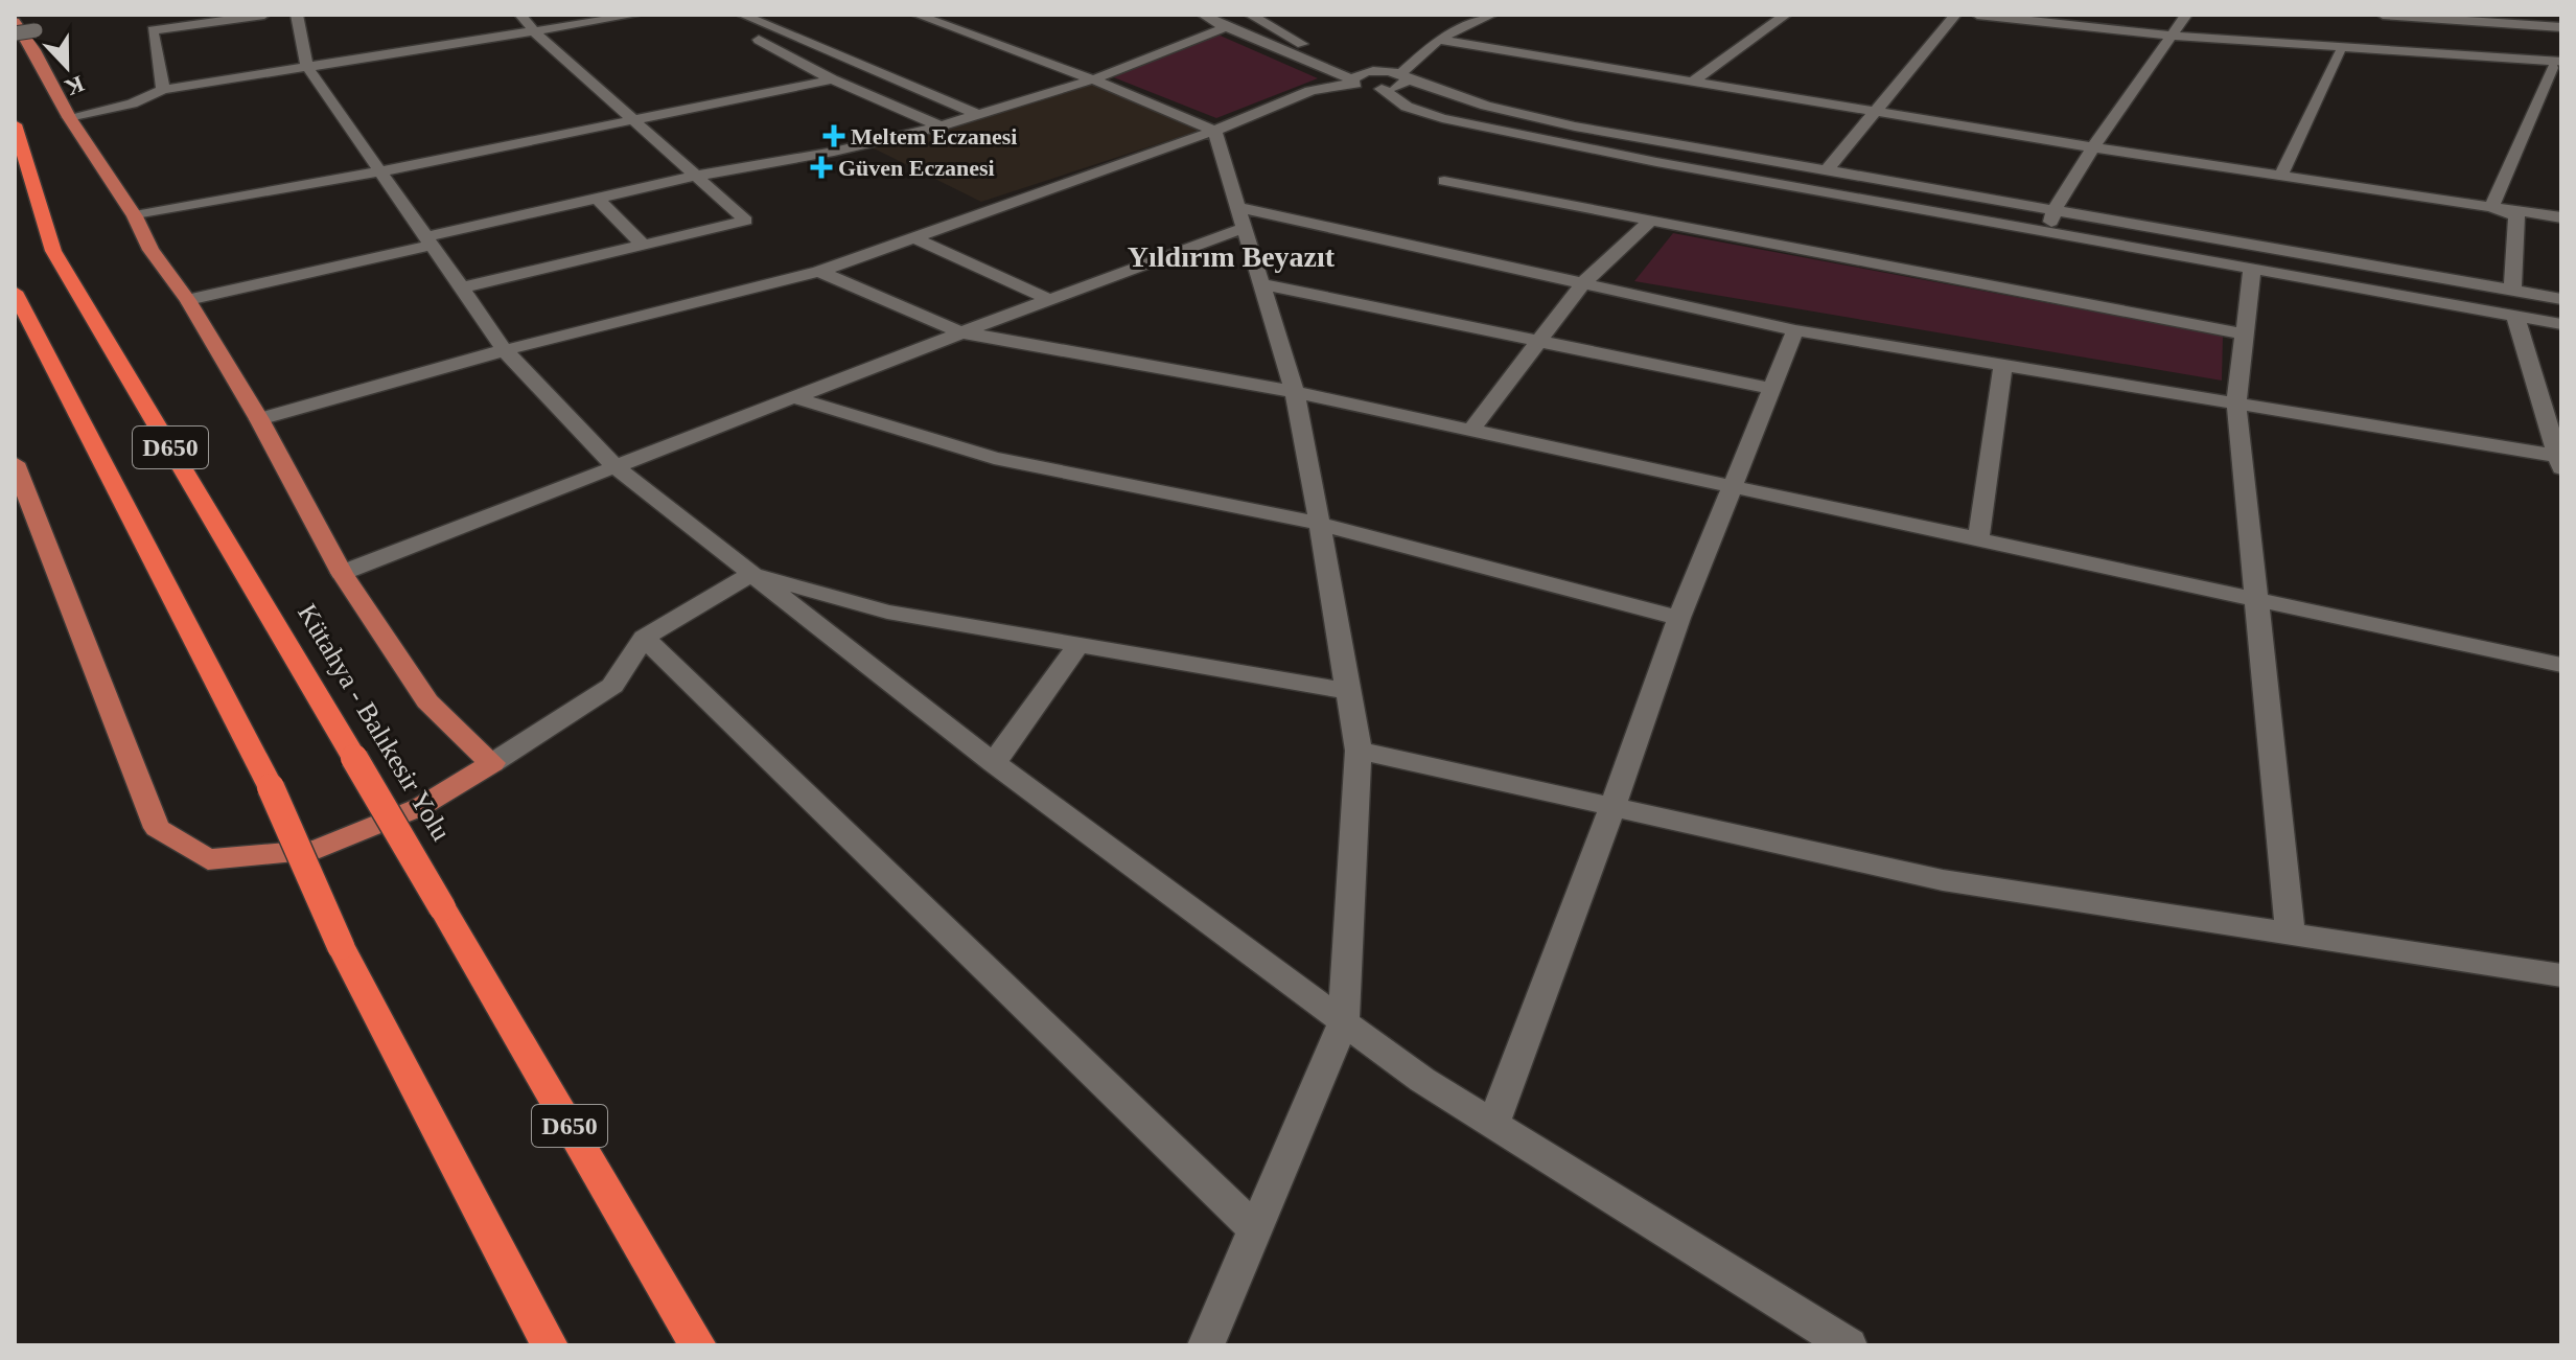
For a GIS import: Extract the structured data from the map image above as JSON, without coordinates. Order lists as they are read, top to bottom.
{
  "streets": {
    "highway": ["D650", "Kütahya - Balıkesir Yolu"]
  },
  "districts": ["Yıldırım Beyazıt"],
  "places": {
    "health": ["Meltem Eczanesi", "Güven Eczanesi"]
  },
  "north": "bottom"
}
